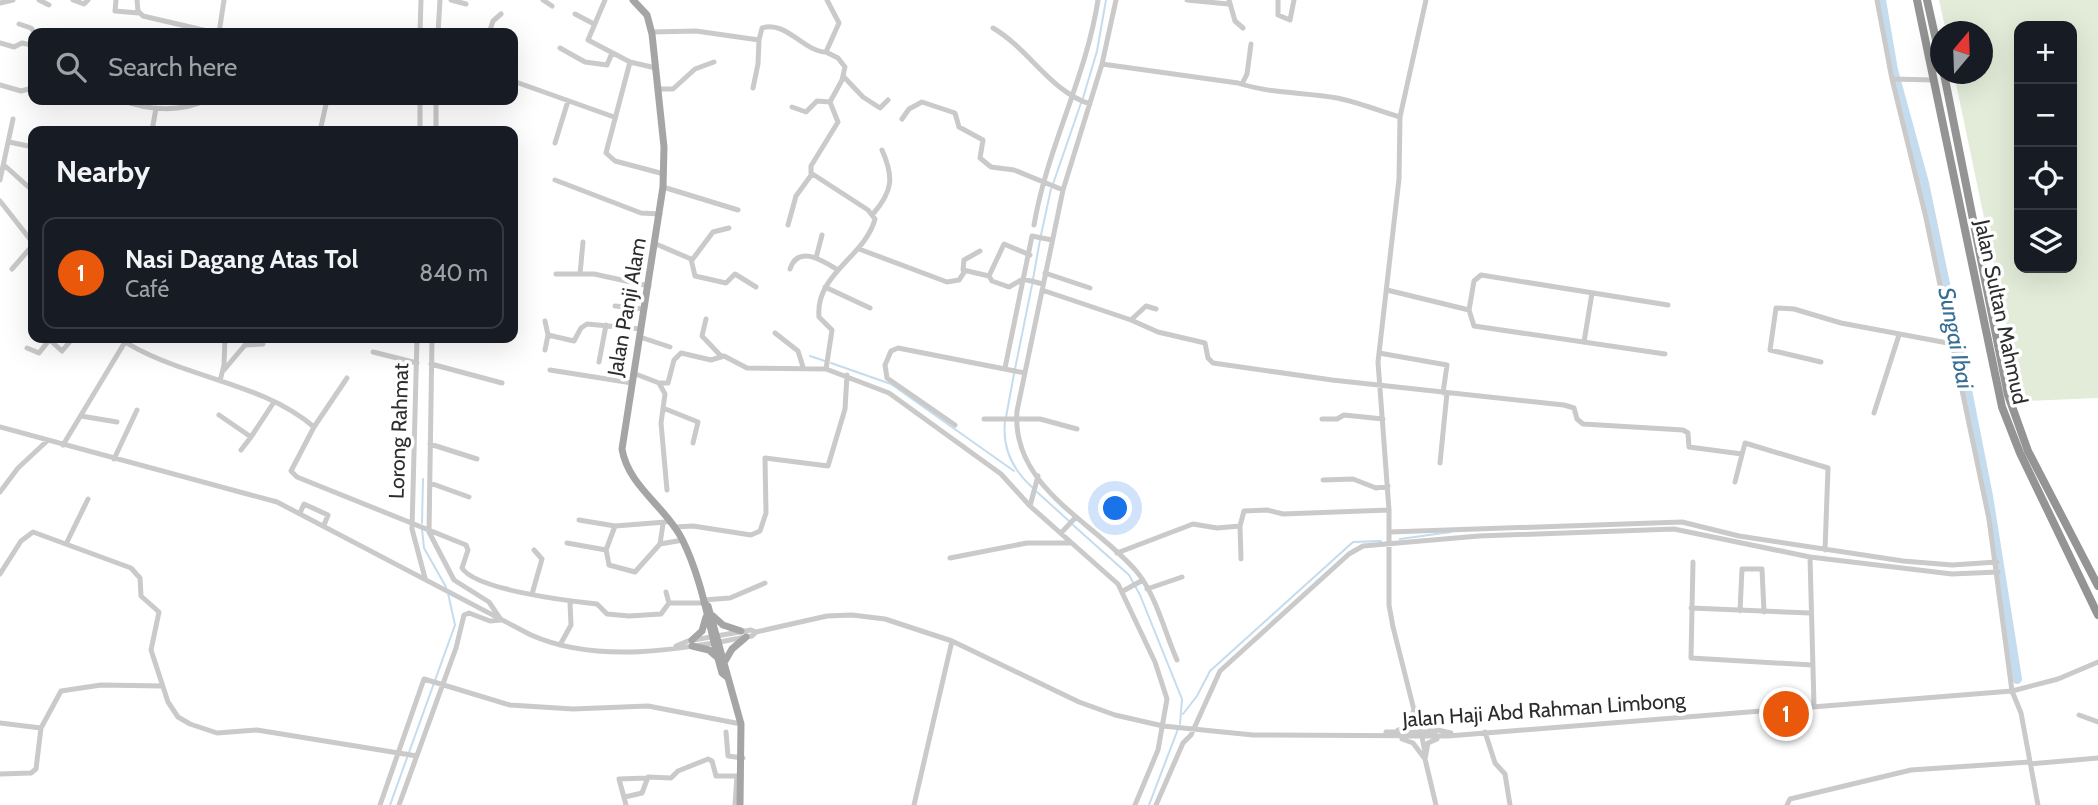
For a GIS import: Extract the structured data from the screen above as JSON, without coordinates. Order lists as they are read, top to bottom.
{
  "streets": {
    "highway": ["Jalan Sultan Mahmud"],
    "main road": ["Jalan Panji Alam"],
    "street": ["Lorong Rahmat", "Jalan Haji Abd Rahman Limbong"]
  },
  "crossings": [
    ["Jalan Panji Alam", "Jalan Haji Abd Rahman Limbong"]
  ],
  "water": ["Sungai Ibai"],
  "north": "top",
  "page": {
    "map_buttons": ["+", "−"],
    "search": "Search here",
    "heading": "Nearby",
    "list": [
      {
        "mark": "1",
        "name": "Nasi Dagang Atas Tol",
        "note": "Café",
        "value": "840 m"
      }
    ],
    "pins": "1"
  }
}
